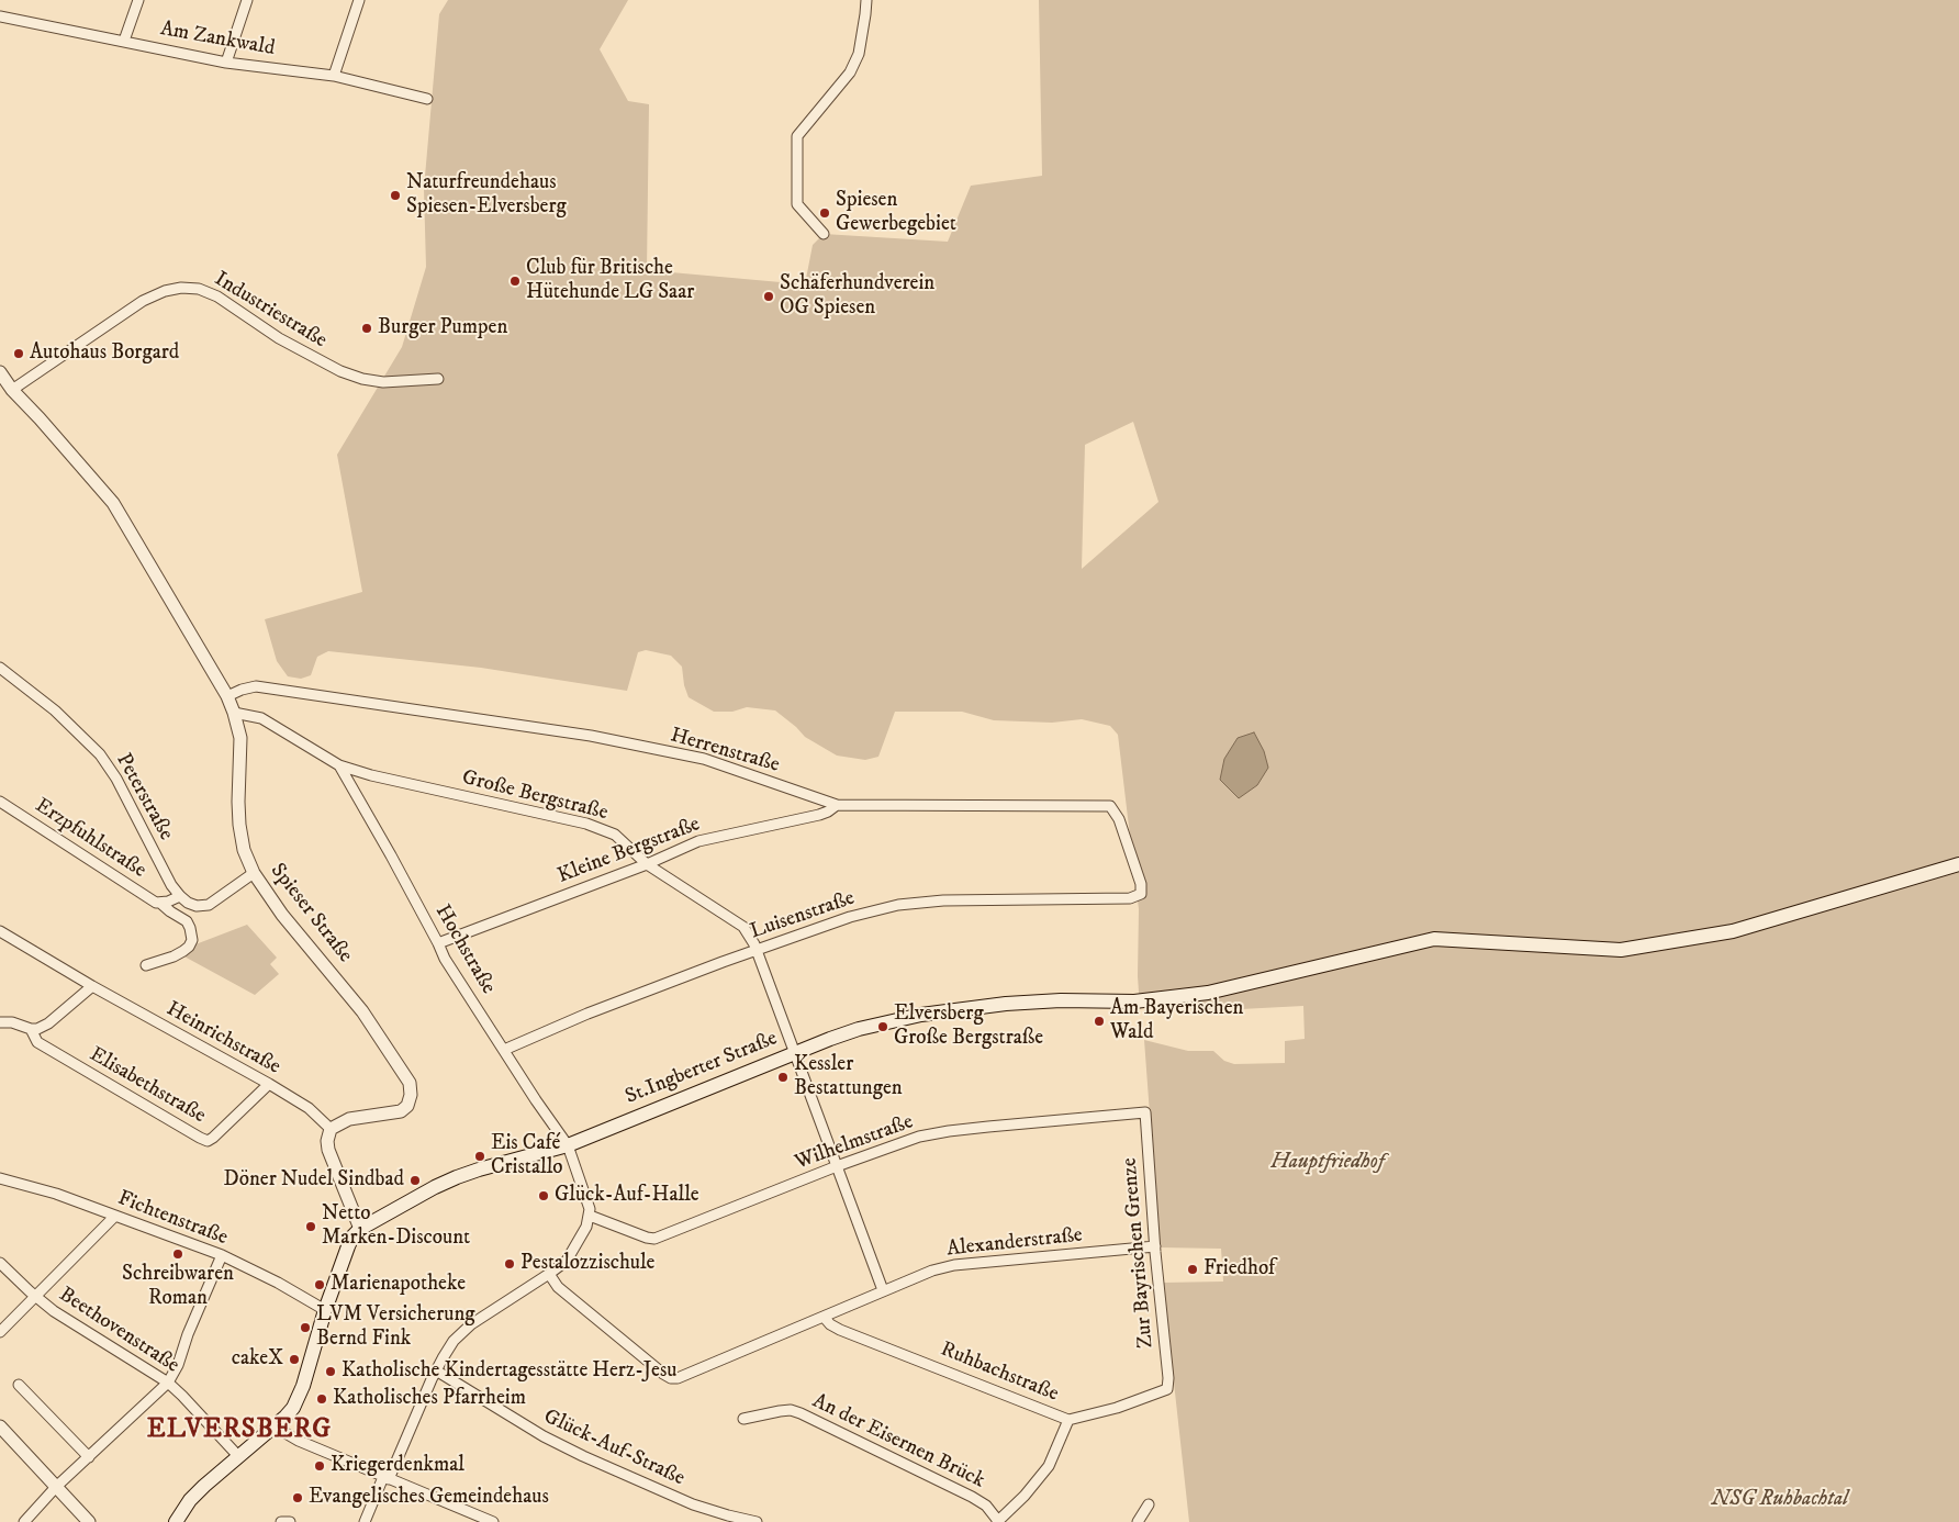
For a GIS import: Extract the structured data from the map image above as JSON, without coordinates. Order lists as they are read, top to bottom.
{
  "streets": {
    "main road": ["St.Ingberter Straße"],
    "street": [
      "Am Zankwald",
      "Industriestraße",
      "Herrenstraße",
      "Große Bergstraße",
      "Peterstraße",
      "Erzpfuhlstraße",
      "Kleine Bergstraße",
      "Spieser Straße",
      "Luisenstraße",
      "Hochstraße",
      "Heinrichstraße",
      "Elisabethstraße",
      "Wilhelmstraße",
      "Fichtenstraße",
      "Alexanderstraße",
      "Zur Bayrischen Grenze",
      "Beethovenstraße",
      "Ruhbachstraße",
      "An der Eisernen Brück",
      "Glück-Auf-Straße"
    ]
  },
  "crossings": [
    ["Industriestraße", "Spieser Straße"],
    ["Herrenstraße", "Kleine Bergstraße"],
    ["Herrenstraße", "Spieser Straße"],
    ["Herrenstraße", "Luisenstraße"],
    ["Große Bergstraße", "Kleine Bergstraße"],
    ["Große Bergstraße", "Spieser Straße"],
    ["Große Bergstraße", "Luisenstraße"],
    ["Große Bergstraße", "Hochstraße"],
    ["Große Bergstraße", "St.Ingberter Straße"],
    ["Große Bergstraße", "Wilhelmstraße"],
    ["Große Bergstraße", "Alexanderstraße"],
    ["Kleine Bergstraße", "Hochstraße"],
    ["Spieser Straße", "Heinrichstraße"],
    ["Luisenstraße", "Hochstraße"],
    ["Hochstraße", "St.Ingberter Straße"],
    ["Hochstraße", "Wilhelmstraße"],
    ["Heinrichstraße", "Elisabethstraße"],
    ["Wilhelmstraße", "Zur Bayrischen Grenze"],
    ["Alexanderstraße", "Zur Bayrischen Grenze"],
    ["Alexanderstraße", "Ruhbachstraße"],
    ["Zur Bayrischen Grenze", "Ruhbachstraße"],
    ["Ruhbachstraße", "An der Eisernen Brück"]
  ],
  "districts": ["ELVERSBERG"],
  "parks": ["Hauptfriedhof", "NSG Ruhbachtal"],
  "places": [
    "Naturfreundehaus Spiesen-Elversberg",
    "Spiesen Gewerbegebiet",
    "Club für Britische Hütehunde LG Saar",
    "Schäferhundverein OG Spiesen",
    "Burger Pumpen",
    "Autohaus Borgard",
    "Am Bayerischen Wald",
    "Elversberg Große Bergstraße",
    "Kessler Bestattungen",
    "Eis Café Cristallo",
    "Döner Nudel Sindbad",
    "Glück-Auf-Halle",
    "Netto Marken-Discount",
    "Schreibwaren Roman",
    "Pestalozzischule",
    "Friedhof",
    "Marienapotheke",
    "LVM Versicherung Bernd Fink",
    "cakeX",
    "Katholische Kindertagesstätte Herz-Jesu",
    "Katholisches Pfarrheim",
    "Kriegerdenkmal",
    "Evangelisches Gemeindehaus"
  ]
}
